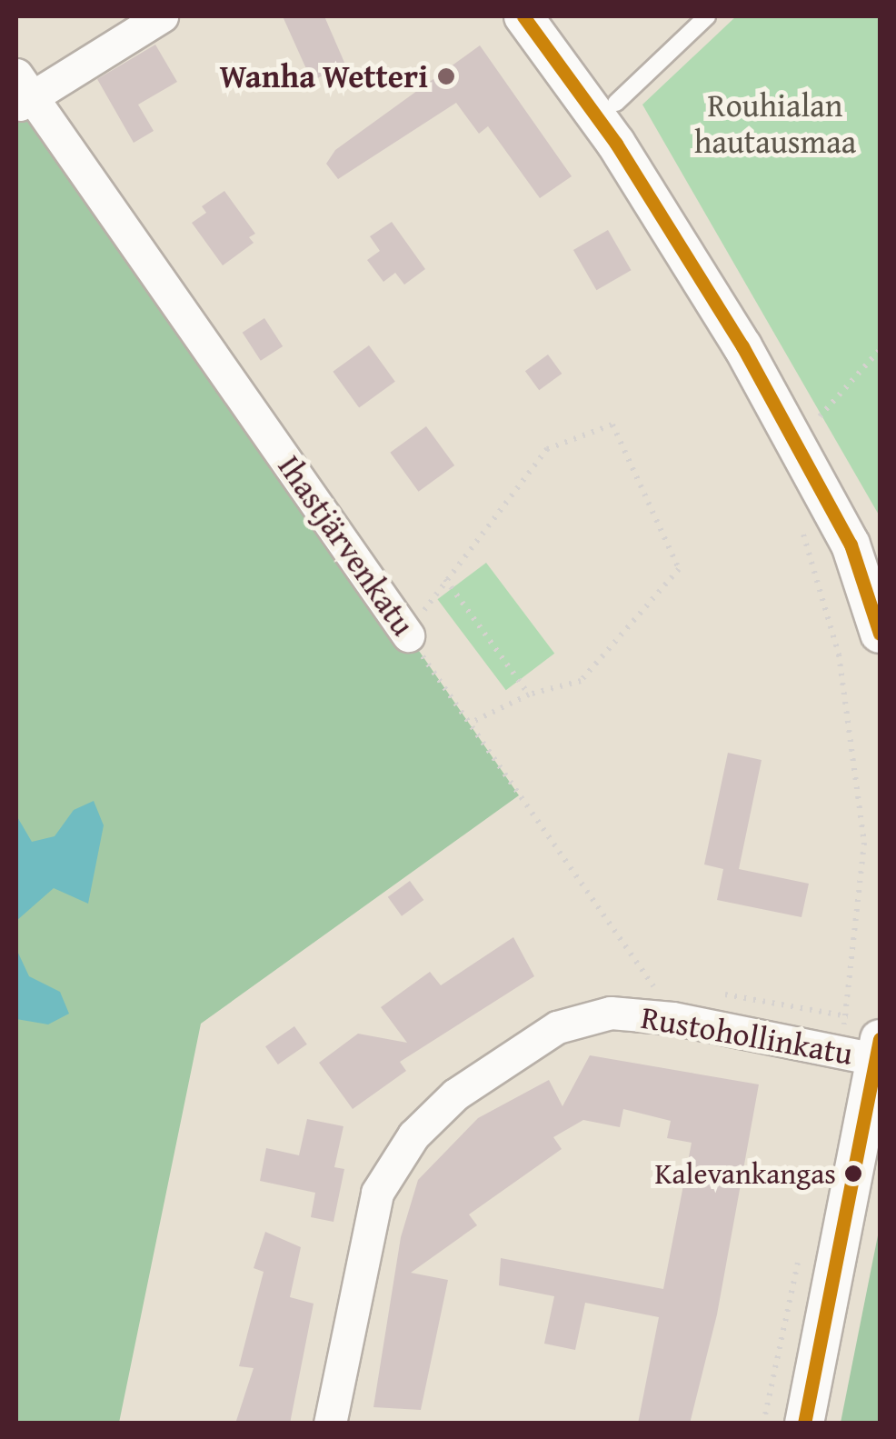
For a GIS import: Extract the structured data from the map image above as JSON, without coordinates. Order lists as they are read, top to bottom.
{
  "streets": {
    "street": ["Ihastjärvenkatu", "Rustohollinkatu"]
  },
  "crossings": [
    ["Ihastjärvenkatu", "Rustohollinkatu"]
  ],
  "parks": ["Rouhialan hautausmaa"],
  "places": ["Wanha Wetteri", "Kalevankangas"]
}
